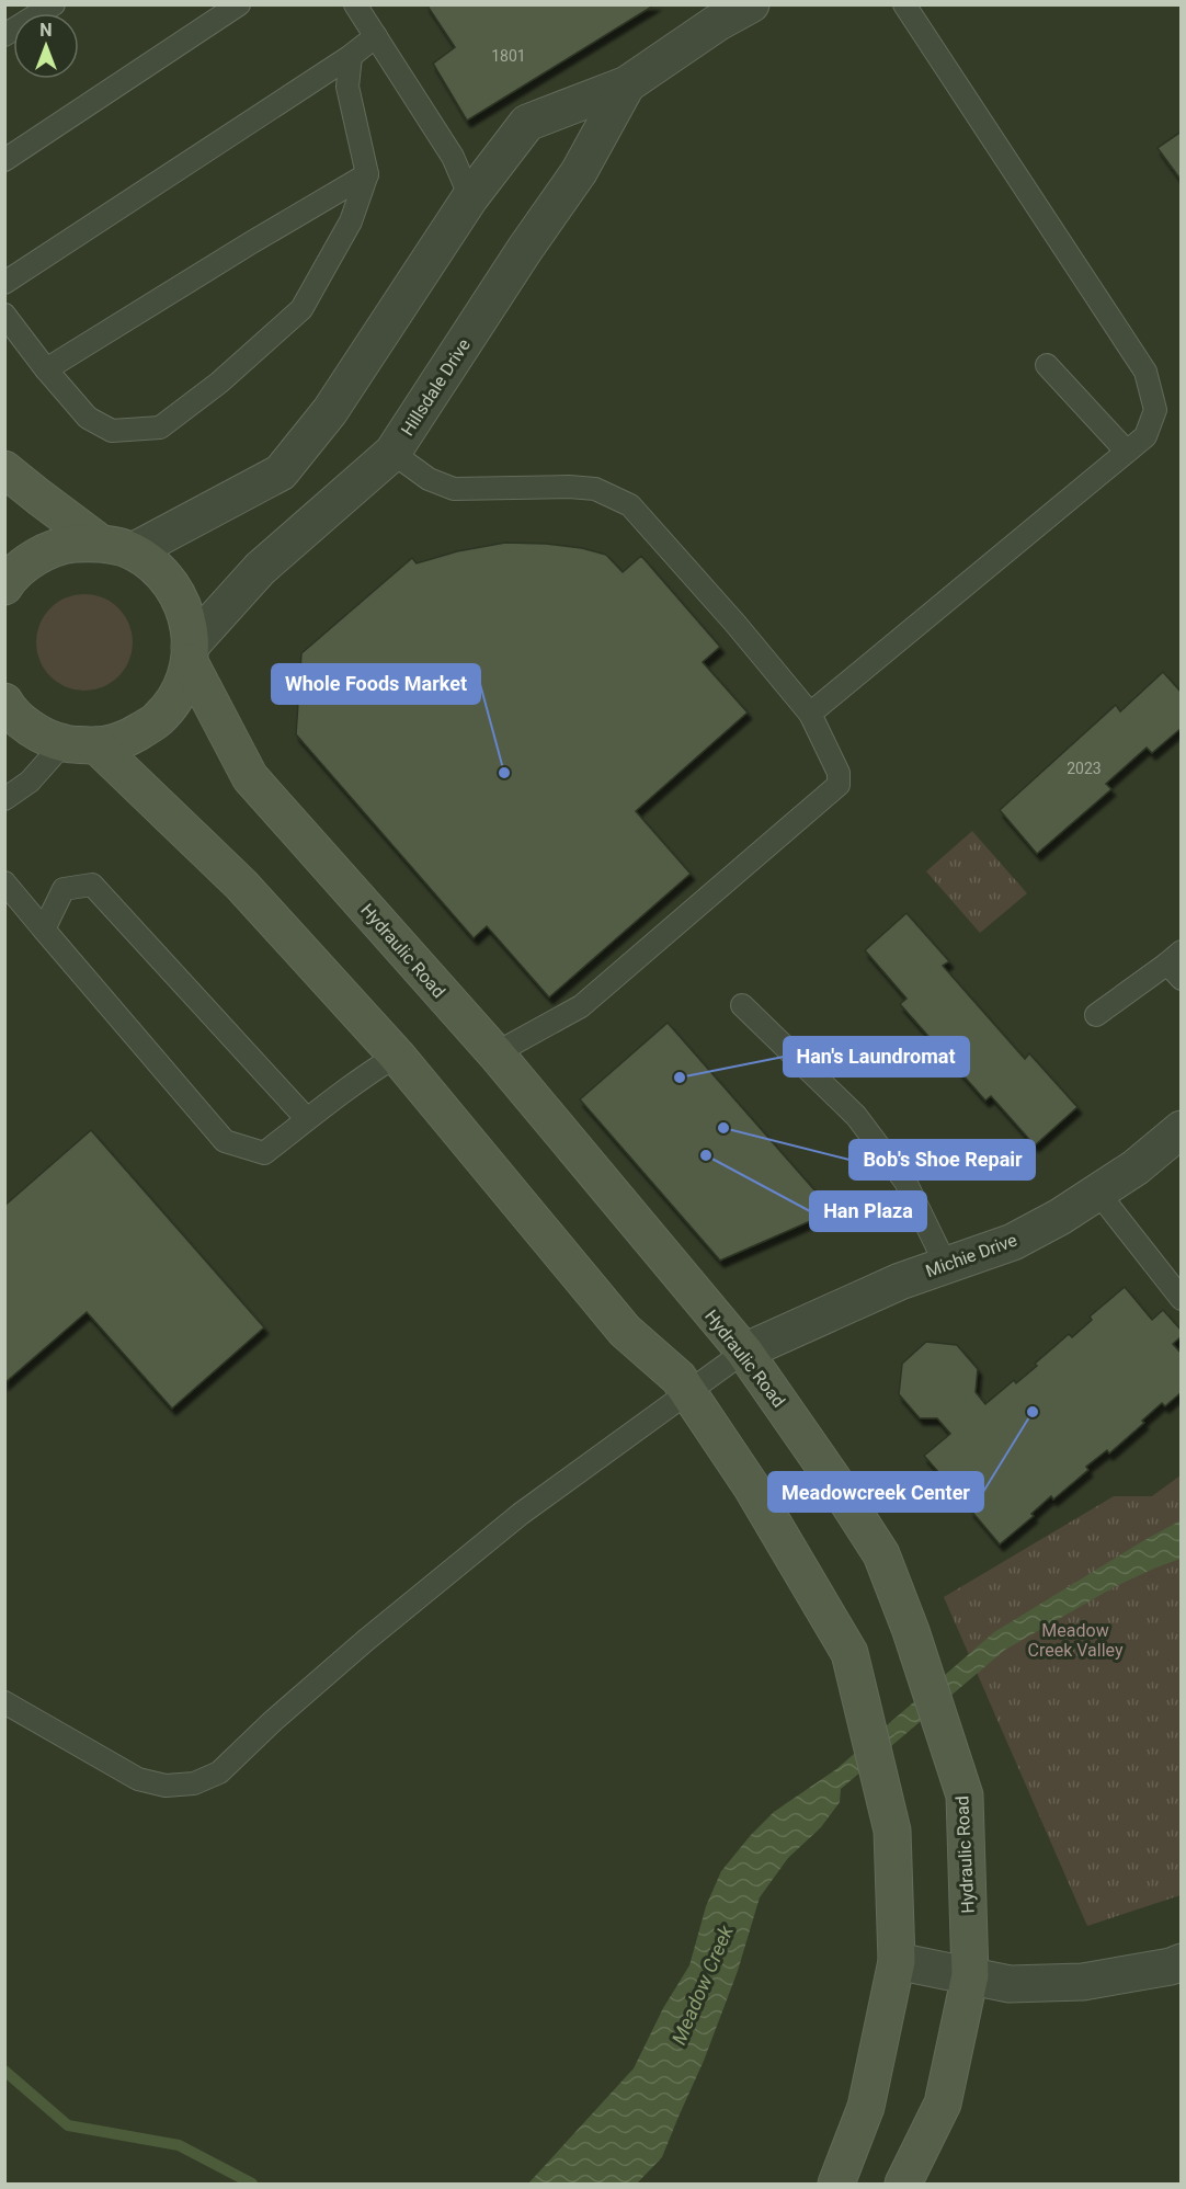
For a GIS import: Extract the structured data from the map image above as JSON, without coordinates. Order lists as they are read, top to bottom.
{
  "streets": {
    "main road": ["Hydraulic Road"],
    "street": ["Hillsdale Drive", "Michie Drive"]
  },
  "crossings": [
    ["Hillsdale Drive", "Hydraulic Road"],
    ["Hydraulic Road", "Michie Drive"]
  ],
  "water": ["Meadow Creek"],
  "parks": ["Meadow Creek Valley"],
  "places": [
    "Whole Foods Market",
    "Han's Laundromat",
    "Bob's Shoe Repair",
    "Han Plaza",
    "Meadowcreek Center"
  ],
  "house_numbers": ["1801", "2023"],
  "north": "top"
}
